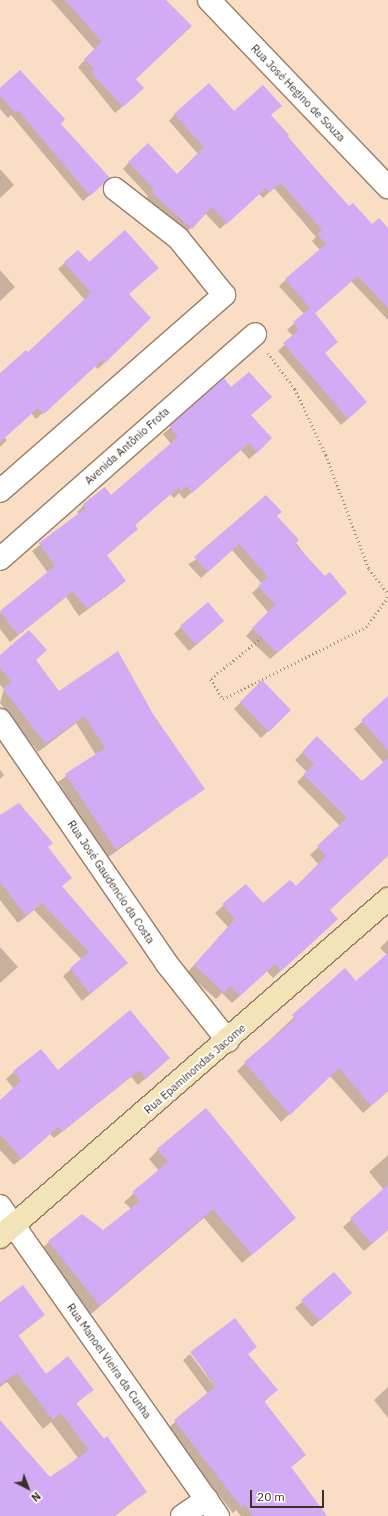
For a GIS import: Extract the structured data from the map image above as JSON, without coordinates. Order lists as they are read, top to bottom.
{
  "streets": {
    "main road": ["Rua Epaminondas Jacome"],
    "street": [
      "Rua José Hegino de Souza",
      "Avenida Antônio Frota",
      "Rua José Gaudencio da Costa",
      "Rua Manoel Vieira da Cunha"
    ]
  },
  "crossings": [
    ["Rua José Gaudencio da Costa", "Rua Epaminondas Jacome"],
    ["Rua Epaminondas Jacome", "Rua Manoel Vieira da Cunha"]
  ],
  "scale_bar": "20 m",
  "north": "bottom right"
}
